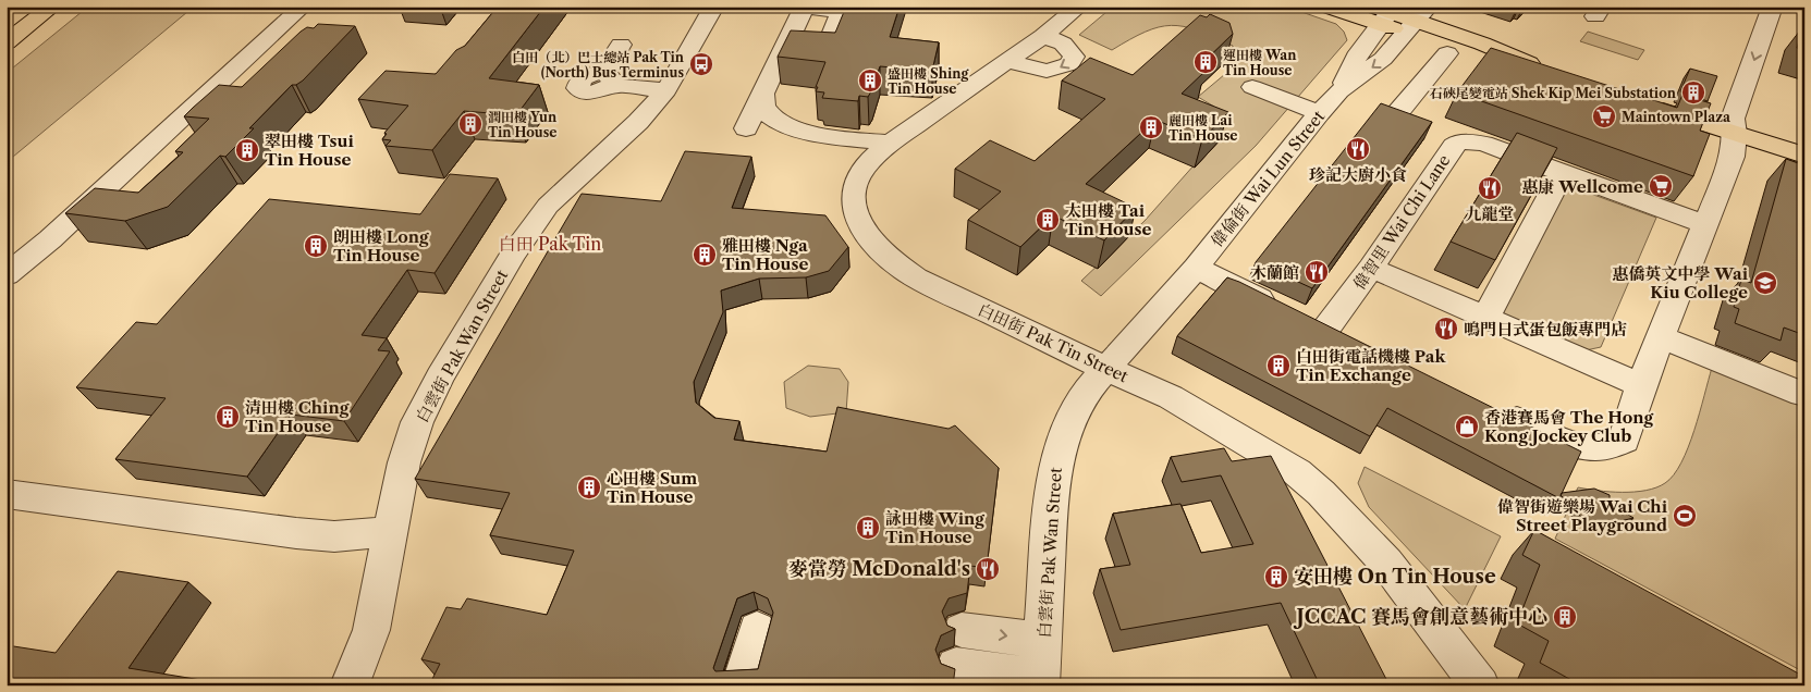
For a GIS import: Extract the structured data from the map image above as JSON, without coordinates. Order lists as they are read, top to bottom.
{
  "streets": {
    "street": [
      "偉倫街 Wai Lun Street",
      "偉智里 Wai Chi Lane",
      "白田街 Pak Tin Street",
      "白雲街 Pak Wan Street"
    ]
  },
  "crossings": [
    ["偉倫街 Wai Lun Street", "白田街 Pak Tin Street"],
    ["偉倫街 Wai Lun Street", "白雲街 Pak Wan Street"],
    ["白田街 Pak Tin Street", "白雲街 Pak Wan Street"]
  ],
  "districts": ["白田 Pak Tin"],
  "places": {
    "building": [
      "運田樓 Wan Tin House",
      "盛田樓 Shing Tin House",
      "石硤尾變電站 Shek Kip Mei Substation",
      "潤田樓 Yun Tin House",
      "麗田樓 Lai Tin House",
      "翠田樓 Tsui Tin House",
      "太田樓 Tai Tin House",
      "朗田樓 Long Tin House",
      "雅田樓 Nga Tin House",
      "白田街電話機樓 Pak Tin Exchange",
      "清田樓 Ching Tin House",
      "心田樓 Sum Tin House",
      "詠田樓 Wing Tin House",
      "安田樓 On Tin House",
      "JCCAC 賽馬會創意藝術中心"
    ],
    "bus stop": ["白田（北）巴士總站 Pak Tin (North) Bus Terminus"],
    "supermarket": ["Maintown Plaza", "惠康 Wellcome"],
    "restaurant": [
      "珍記大廚小食",
      "九龍堂",
      "木蘭館",
      "鳴門日式蛋包飯專門店",
      "麥當勞 McDonald's"
    ],
    "school or university": ["惠僑英文中學 Wai Kiu College"],
    "shop": ["香港賽馬會 The Hong Kong Jockey Club"],
    "sports": ["偉智街遊樂場 Wai Chi Street Playground"]
  }
}
